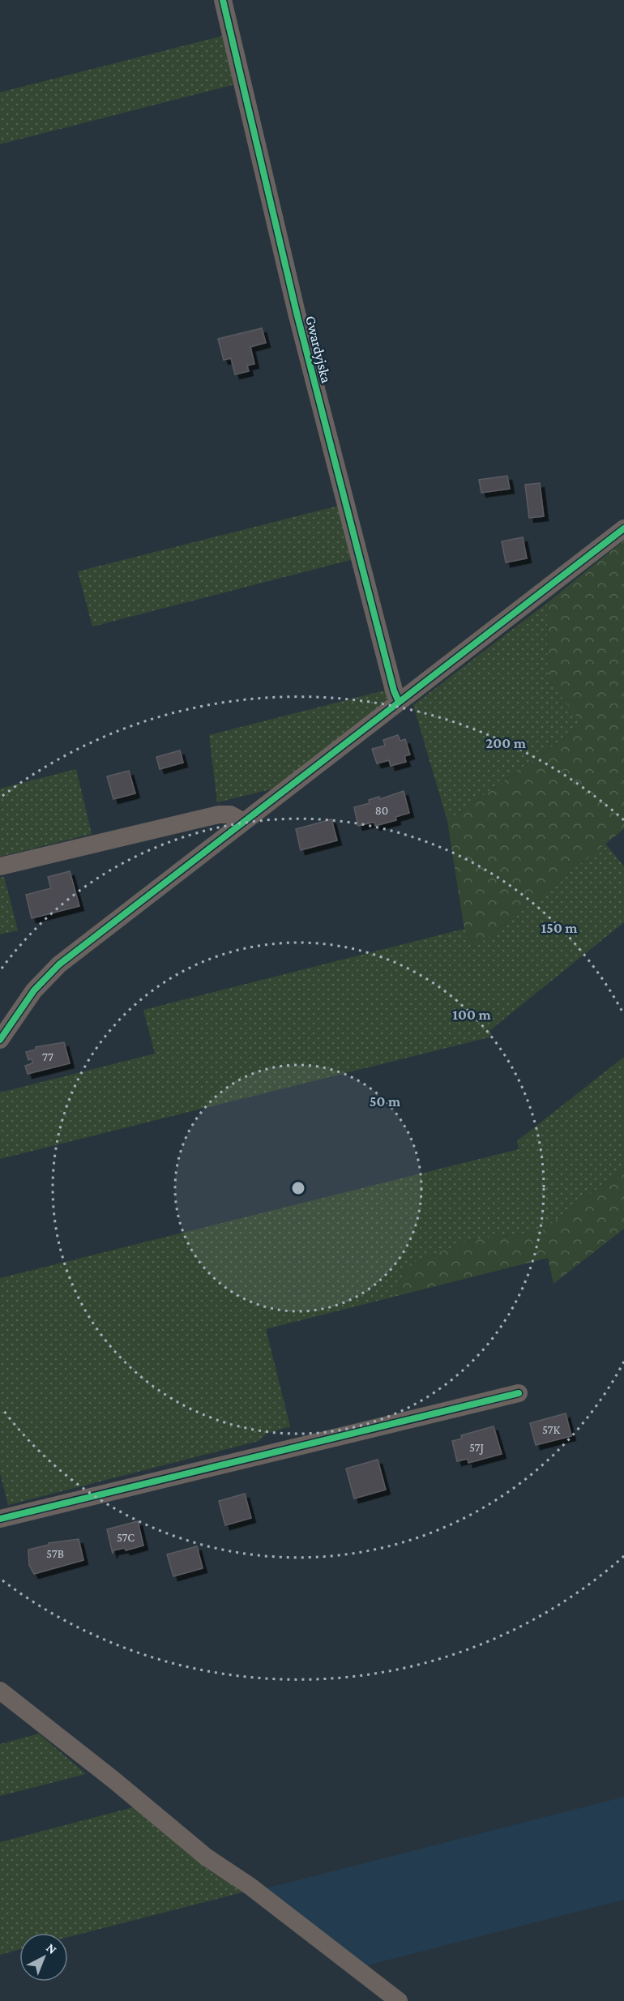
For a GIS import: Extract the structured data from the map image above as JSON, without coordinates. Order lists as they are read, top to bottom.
{
  "streets": {
    "street": ["Gwardyjska"]
  },
  "house_numbers": [
    "80",
    "77",
    "57K",
    "57J",
    "57C",
    "57B"
  ],
  "north": "top right",
  "rings": [
    "200 m",
    "150 m",
    "100 m",
    "50 m"
  ]
}
